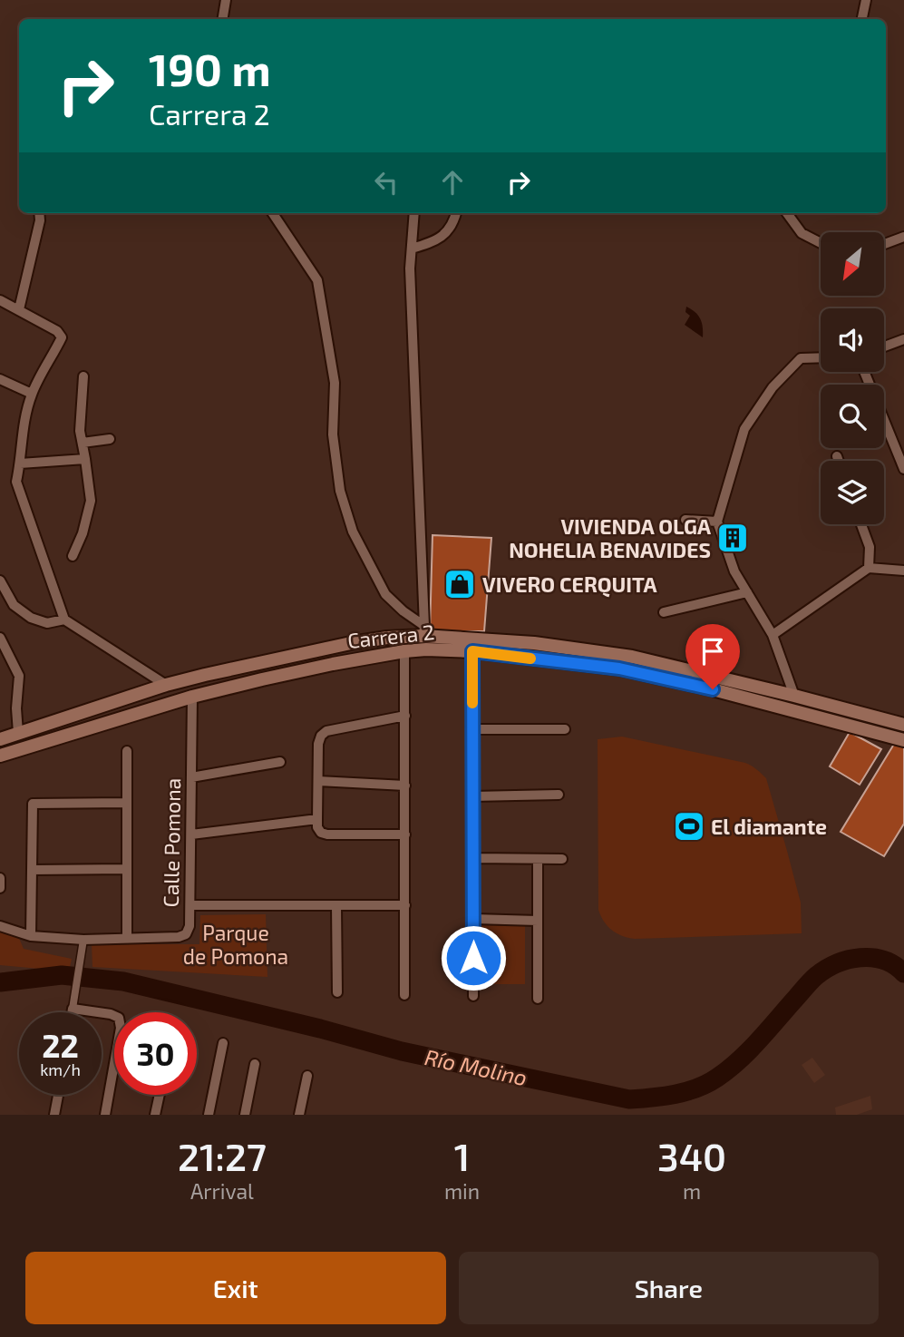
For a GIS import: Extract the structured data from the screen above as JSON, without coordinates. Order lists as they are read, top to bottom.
{
  "streets": {
    "main road": ["Carrera 2"],
    "street": ["Calle Pomona"]
  },
  "crossings": [
    ["Carrera 2", "Calle Pomona"]
  ],
  "water": ["Río Molino"],
  "parks": ["Parque de Pomona"],
  "places": {
    "building": ["VIVIENDA OLGA NOHELIA BENAVIDES"],
    "shop": ["VIVERO CERQUITA"],
    "sports": ["El diamante"]
  },
  "north": "bottom left",
  "page": {
    "turn": ["190 m", "Carrera 2"],
    "speed": "22 km/h",
    "limit": "30",
    "eta": [
      "21:27",
      "Arrival",
      "1",
      "min",
      "340",
      "m"
    ],
    "buttons": ["Exit", "Share"]
  }
}
